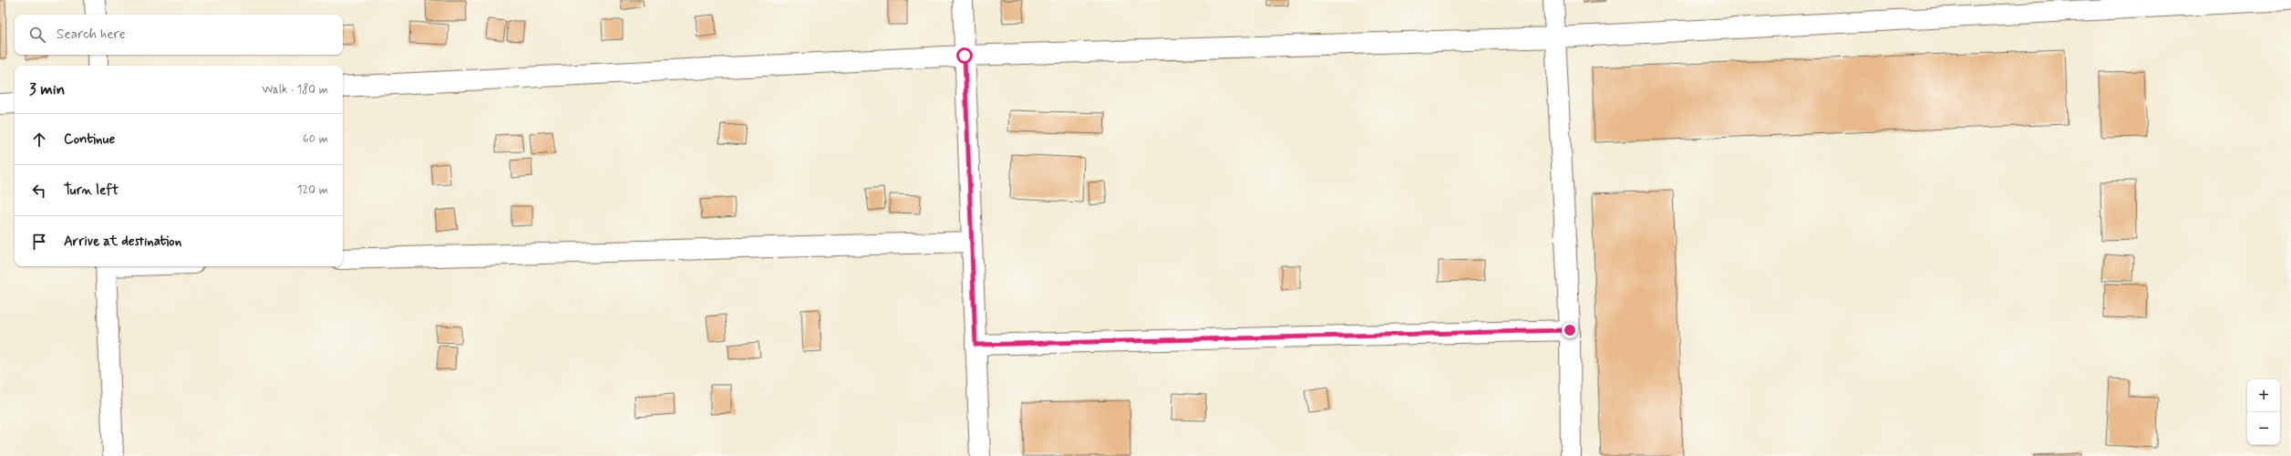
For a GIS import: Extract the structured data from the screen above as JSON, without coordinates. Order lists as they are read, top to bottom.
{
  "page": {
    "search": "Search here",
    "heading": ["3 min", "Walk · 180 m"],
    "list": [
      ["Continue", "60 m"],
      ["Turn left", "120 m"],
      "Arrive at destination"
    ],
    "map_buttons": ["+", "−"]
  }
}
